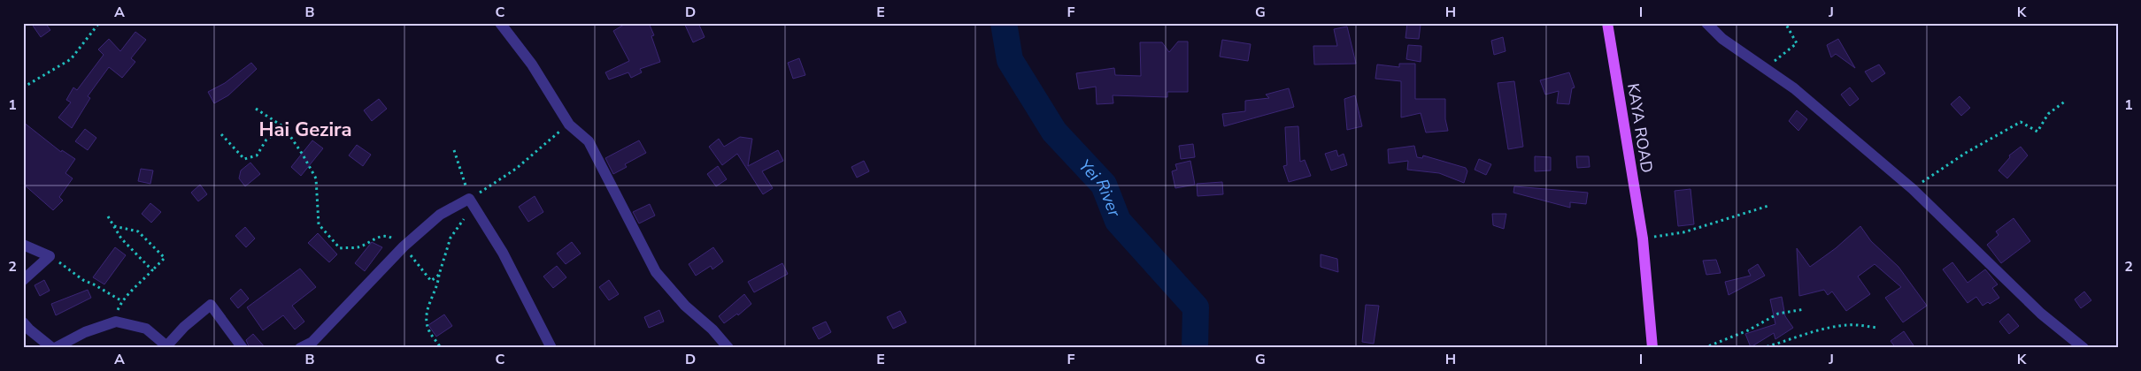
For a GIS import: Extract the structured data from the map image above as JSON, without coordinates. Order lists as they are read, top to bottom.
{
  "streets": {
    "main road": ["KAYA ROAD"]
  },
  "districts": ["Hai Gezira"],
  "water": ["Yei River"],
  "grid": {
    "columns": [
      "A",
      "B",
      "C",
      "D",
      "E",
      "F",
      "G",
      "H",
      "I",
      "J",
      "K"
    ],
    "rows": ["1", "2"]
  }
}
